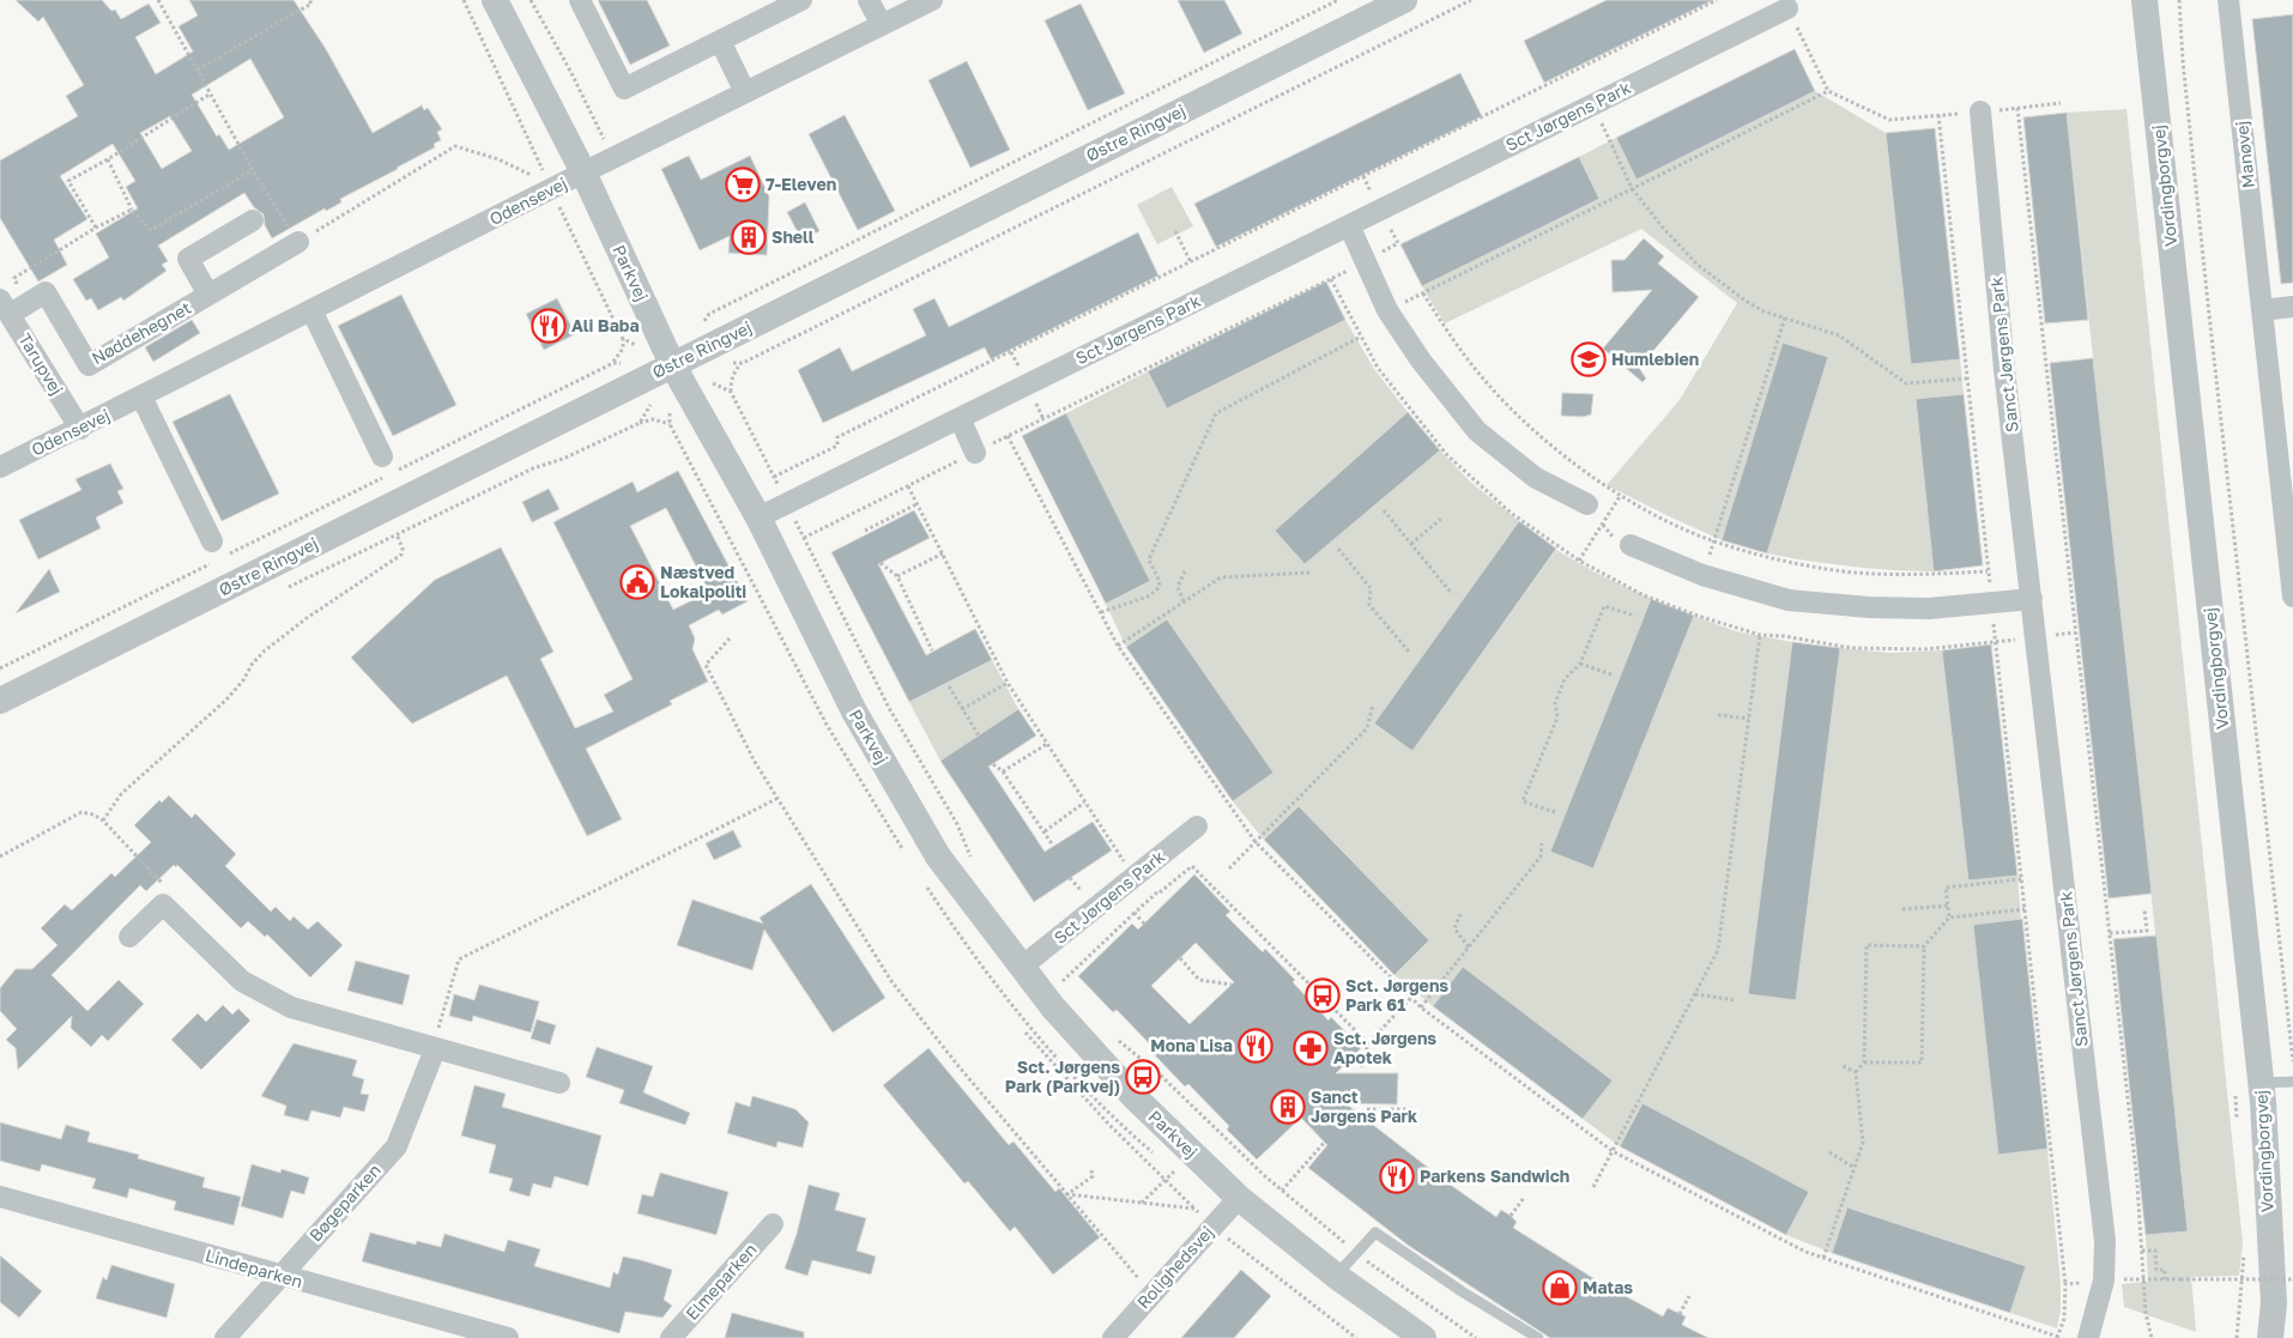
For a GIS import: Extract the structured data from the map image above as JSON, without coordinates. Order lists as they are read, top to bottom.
{
  "streets": {
    "street": [
      "Sct Jørgens Park",
      "Østre Ringvej",
      "Manøvej",
      "Vordingborgvej",
      "Odensevej",
      "Parkvej",
      "Nøddehegnet",
      "Sanct Jørgens Park",
      "Tarupvej",
      "Bøgeparken",
      "Rolighedsvej",
      "Lindeparken",
      "Elmeparken"
    ]
  },
  "crossings": [
    ["Sct Jørgens Park", "Parkvej"],
    ["Østre Ringvej", "Parkvej"],
    ["Odensevej", "Parkvej"],
    ["Odensevej", "Tarupvej"],
    ["Parkvej", "Rolighedsvej"],
    ["Nøddehegnet", "Tarupvej"],
    ["Bøgeparken", "Lindeparken"]
  ],
  "places": {
    "supermarket": ["7-Eleven"],
    "building": ["Shell", "Sanct Jørgens Park"],
    "restaurant": ["Ali Baba", "Mona Lisa", "Parkens Sandwich"],
    "school or university": ["Humlebien"],
    "public building": ["Næstved Lokalpoliti"],
    "bus stop": ["Sct. Jørgens Park 61", "Sct. Jørgens Park (Parkvej)"],
    "pharmacy": ["Sct. Jørgens Apotek"],
    "shop": ["Matas"]
  }
}
